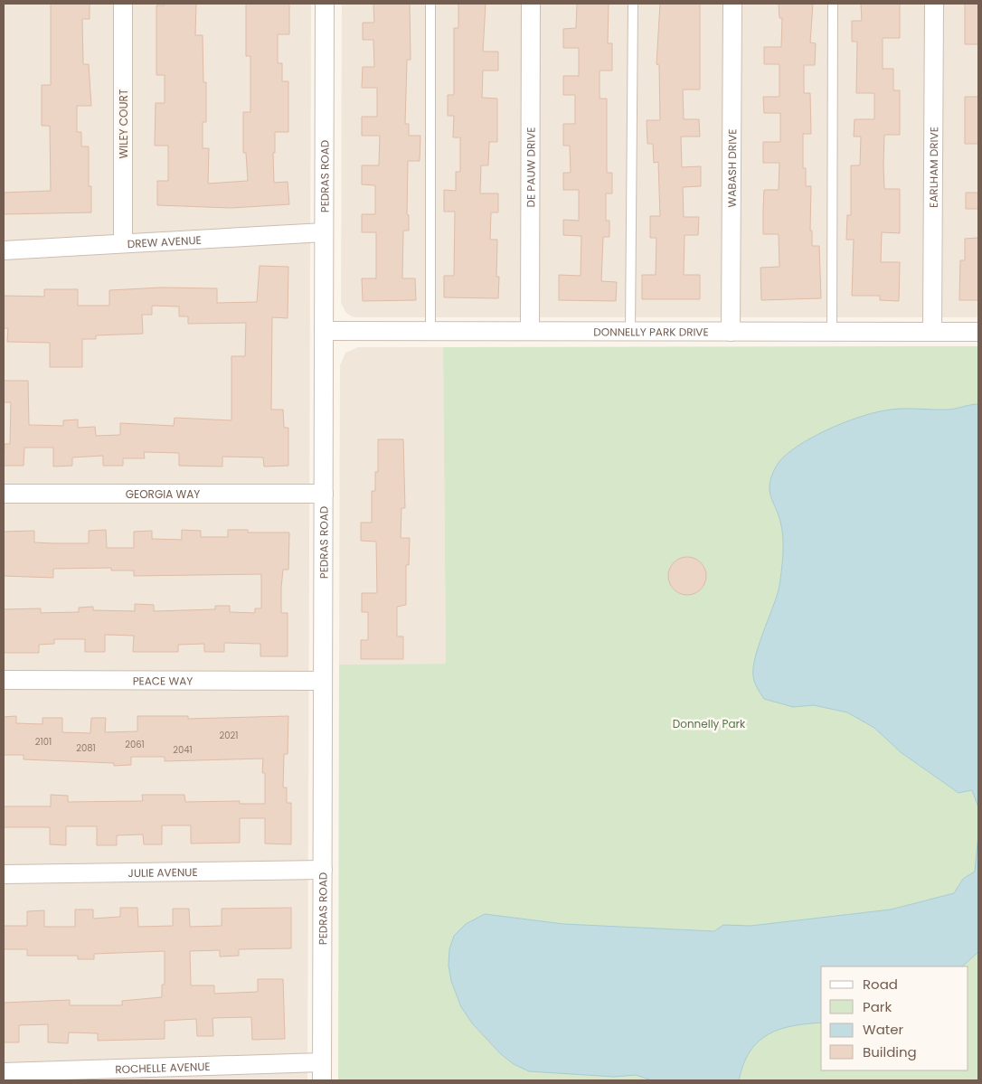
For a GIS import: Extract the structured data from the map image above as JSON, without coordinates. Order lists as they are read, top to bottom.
{
  "streets": {
    "street": [
      "WILEY COURT",
      "DE PAUW DRIVE",
      "WABASH DRIVE",
      "EARLHAM DRIVE",
      "PEDRAS ROAD",
      "DREW AVENUE",
      "DONNELLY PARK DRIVE",
      "GEORGIA WAY",
      "PEACE WAY",
      "JULIE AVENUE",
      "ROCHELLE AVENUE"
    ]
  },
  "crossings": [
    ["WILEY COURT", "DREW AVENUE"],
    ["DE PAUW DRIVE", "DONNELLY PARK DRIVE"],
    ["WABASH DRIVE", "DONNELLY PARK DRIVE"],
    ["EARLHAM DRIVE", "DONNELLY PARK DRIVE"],
    ["PEDRAS ROAD", "DREW AVENUE"],
    ["PEDRAS ROAD", "DONNELLY PARK DRIVE"],
    ["PEDRAS ROAD", "GEORGIA WAY"],
    ["PEDRAS ROAD", "PEACE WAY"],
    ["PEDRAS ROAD", "JULIE AVENUE"],
    ["PEDRAS ROAD", "ROCHELLE AVENUE"]
  ],
  "parks": ["Donnelly Park"],
  "house_numbers": [
    "2021",
    "2101",
    "2061",
    "2081",
    "2041"
  ],
  "legend": [
    "Road",
    "Park",
    "Water",
    "Building"
  ]
}
